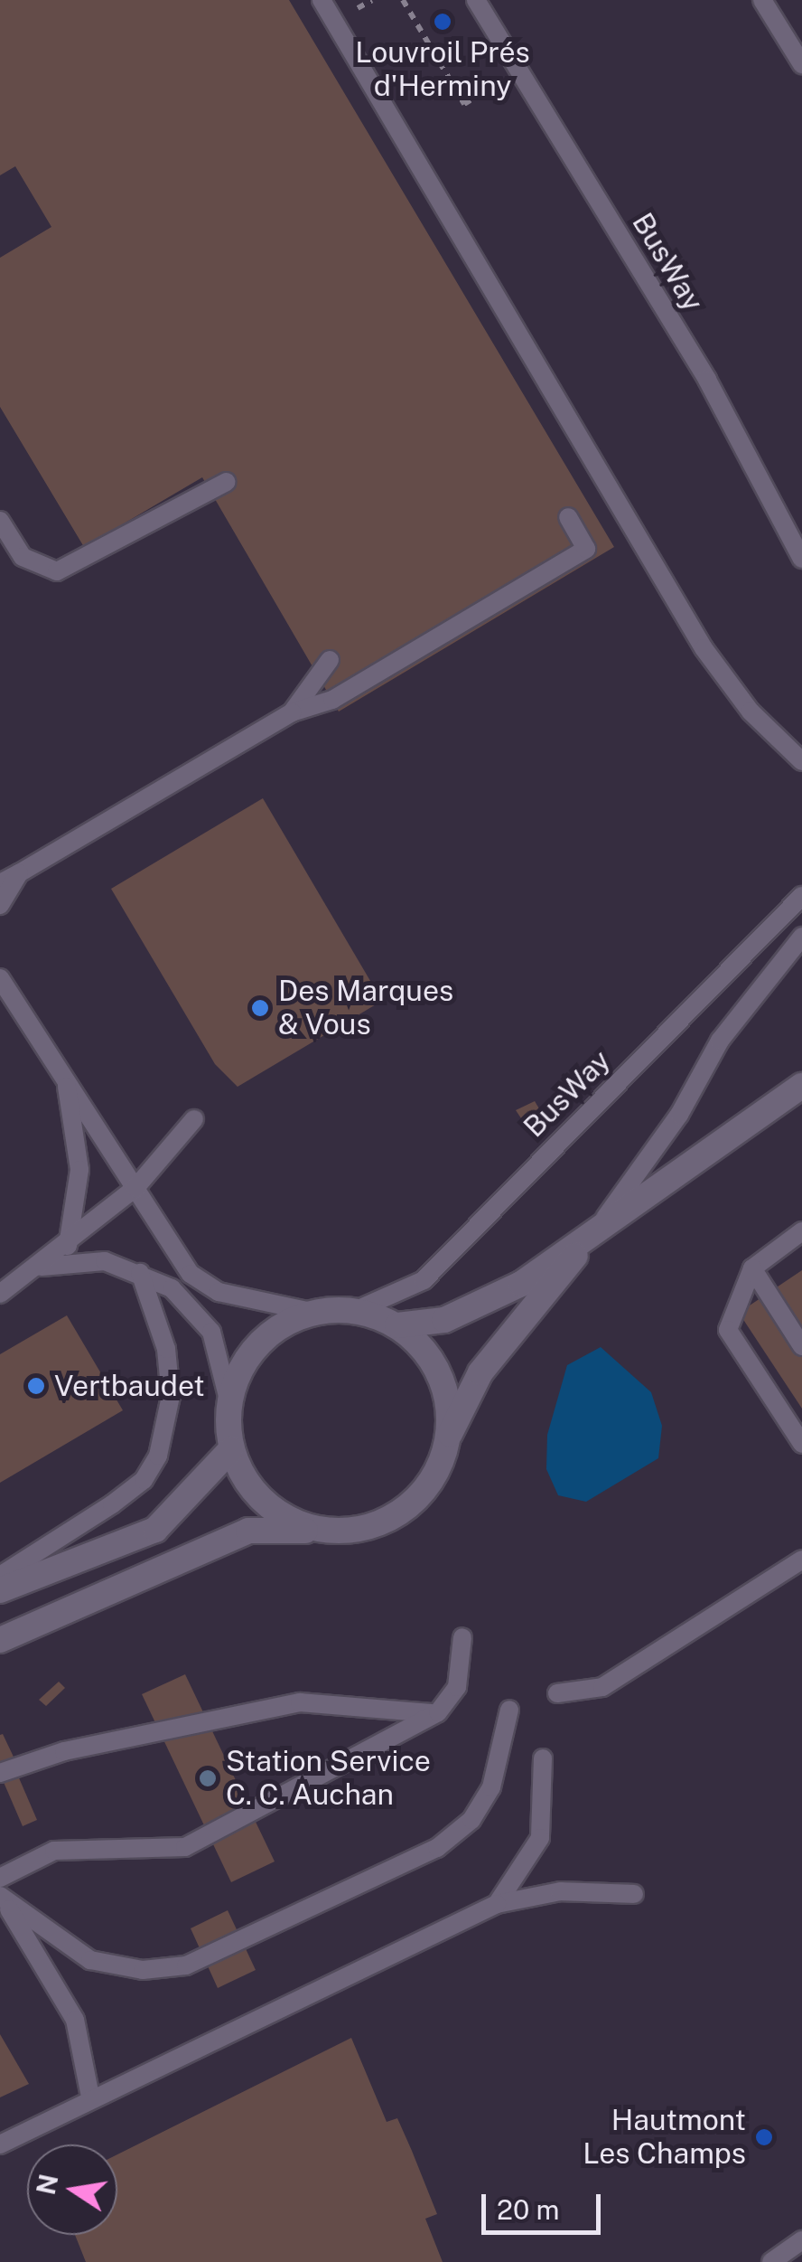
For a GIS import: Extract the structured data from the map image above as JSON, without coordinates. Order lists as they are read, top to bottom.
{
  "streets": {
    "lane": ["BusWay"]
  },
  "places": [
    "Louvroil Prés d'Herminy",
    "Des Marques & Vous",
    "Vertbaudet",
    "Station Service C. C. Auchan",
    "Hautmont Les Champs"
  ],
  "scale_bar": "20 m",
  "north": "left"
}
